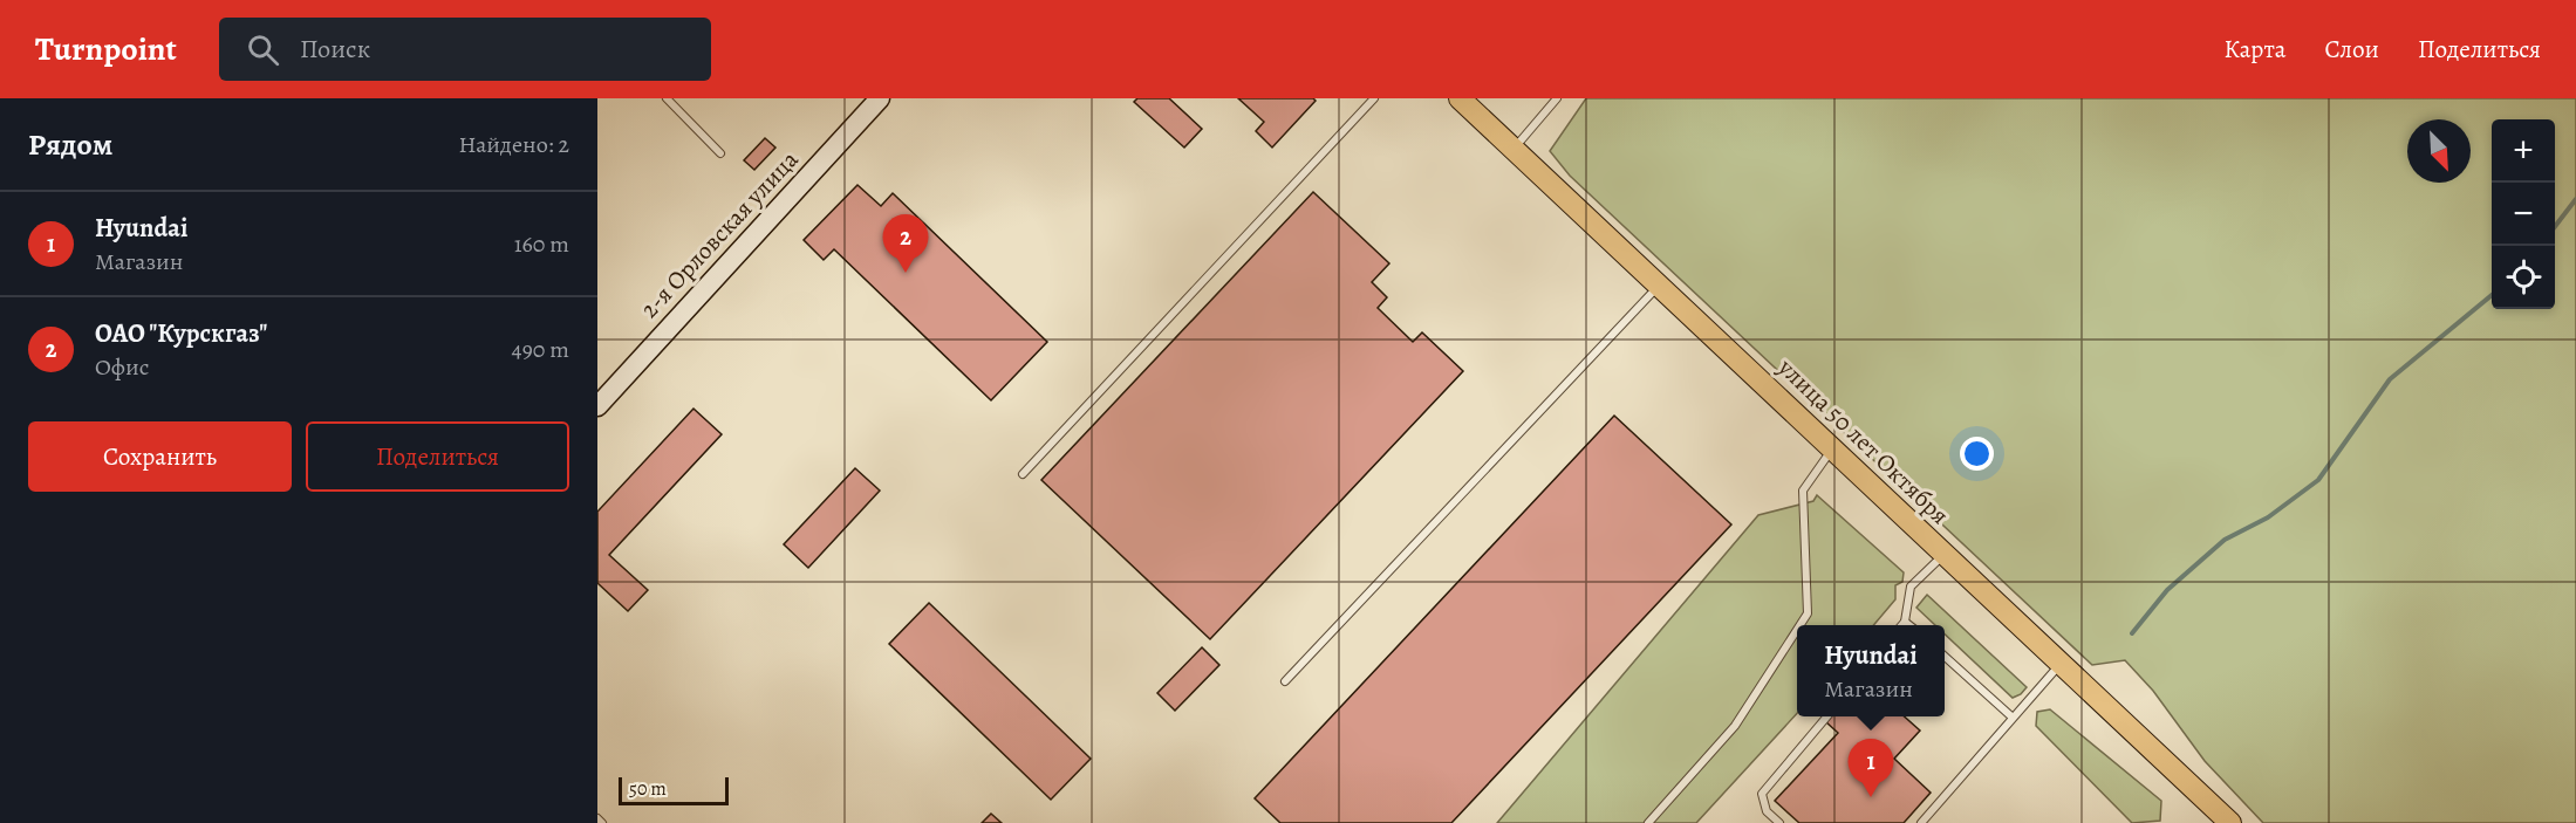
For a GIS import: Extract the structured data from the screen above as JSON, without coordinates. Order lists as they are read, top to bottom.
{
  "streets": {
    "main road": ["улица 50 лет Октября"],
    "street": ["2-я Орловская улица"]
  },
  "scale_bar": "50 m",
  "north": "bottom right",
  "page": {
    "header": "Turnpoint",
    "search": "Поиск",
    "nav": ["Карта", "Слои", "Поделиться"],
    "heading": ["Рядом", "Найдено: 2"],
    "map_buttons": ["+", "−"],
    "list": [
      {
        "mark": "1",
        "name": "Hyundai",
        "note": "Магазин",
        "value": "160 m"
      },
      {
        "mark": "2",
        "name": "ОАО \"Курскгаз\"",
        "note": "Офис",
        "value": "490 m"
      }
    ],
    "pins": ["2", "1"],
    "buttons": ["Сохранить", "Поделиться"],
    "popup": ["Hyundai", "Магазин"],
    "scale": "50 m"
  }
}
